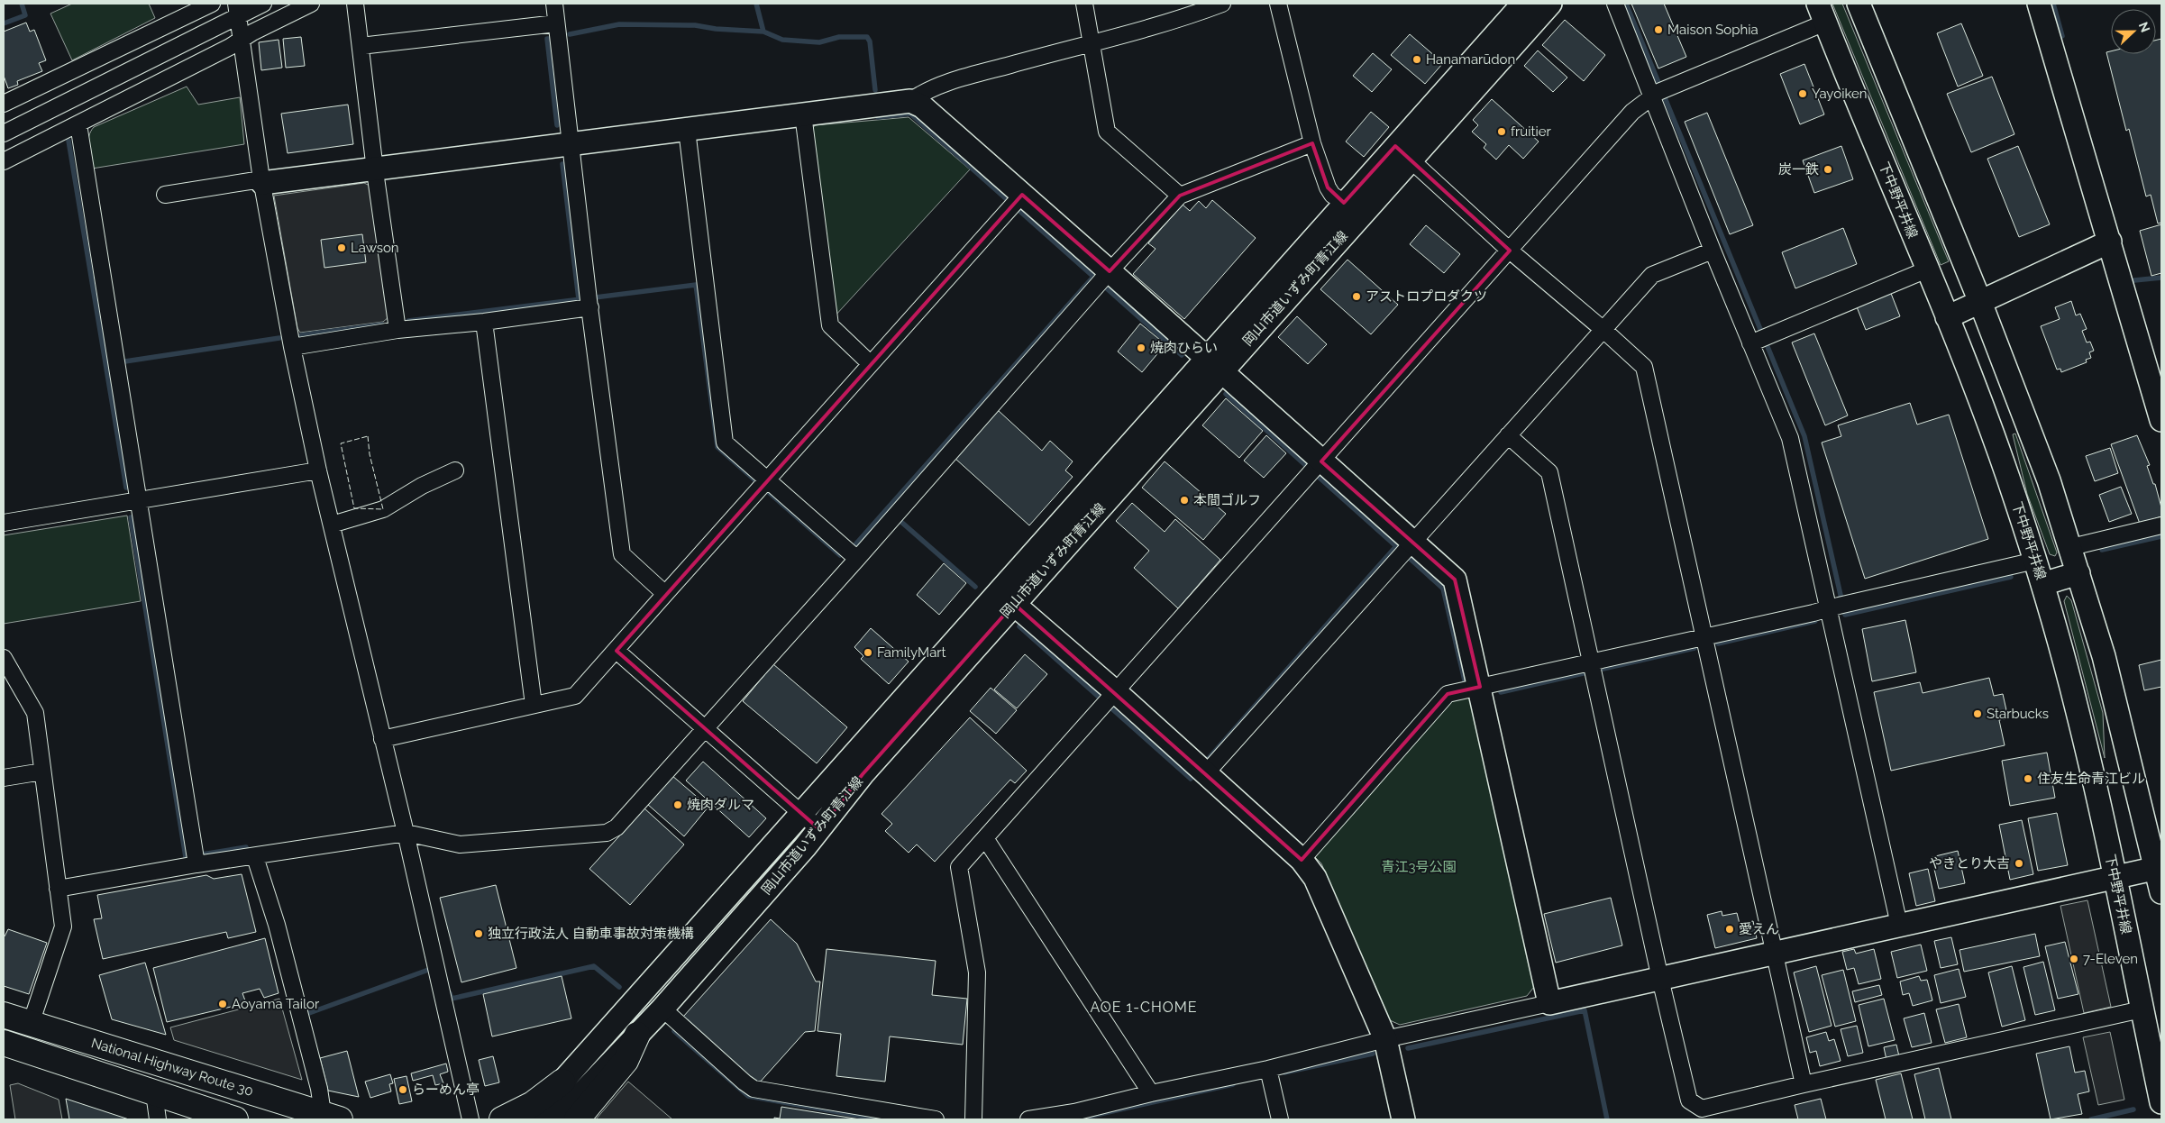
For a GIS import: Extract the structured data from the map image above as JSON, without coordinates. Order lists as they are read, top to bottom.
{
  "streets": {
    "highway": ["National Highway Route 30"],
    "street": ["下中野平井線", "岡山市道いずみ町青江線"]
  },
  "districts": ["AOE 1-CHOME"],
  "parks": ["青江3号公園"],
  "places": [
    "Maison Sophia",
    "Hanamarūdon",
    "Yayoiken",
    "fruitier",
    "炭一鉄",
    "Lawson",
    "アストロプロダクツ",
    "焼肉ひらい",
    "本間ゴルフ",
    "FamilyMart",
    "Starbucks",
    "住友生命青江ビル",
    "焼肉ダルマ",
    "やきとり大吉",
    "愛えん",
    "独立行政法人 自動車事故対策機構",
    "7-Eleven",
    "Aoyama Tailor",
    "らーめん亭"
  ],
  "north": "right"
}
